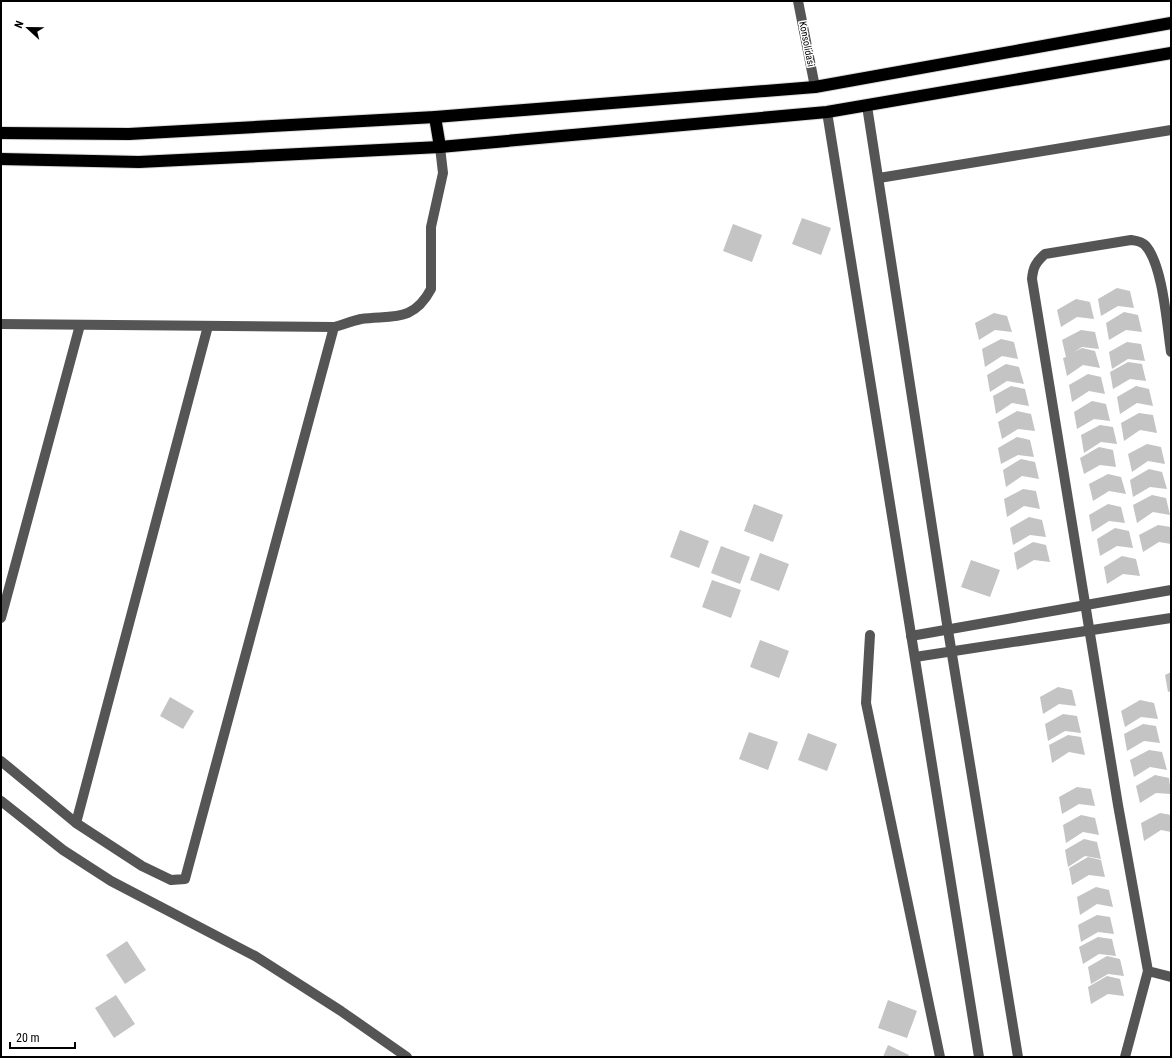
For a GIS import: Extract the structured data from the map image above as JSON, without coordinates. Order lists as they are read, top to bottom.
{
  "streets": {
    "street": ["Konsolidasi"]
  },
  "scale_bar": "20 m",
  "north": "left"
}
